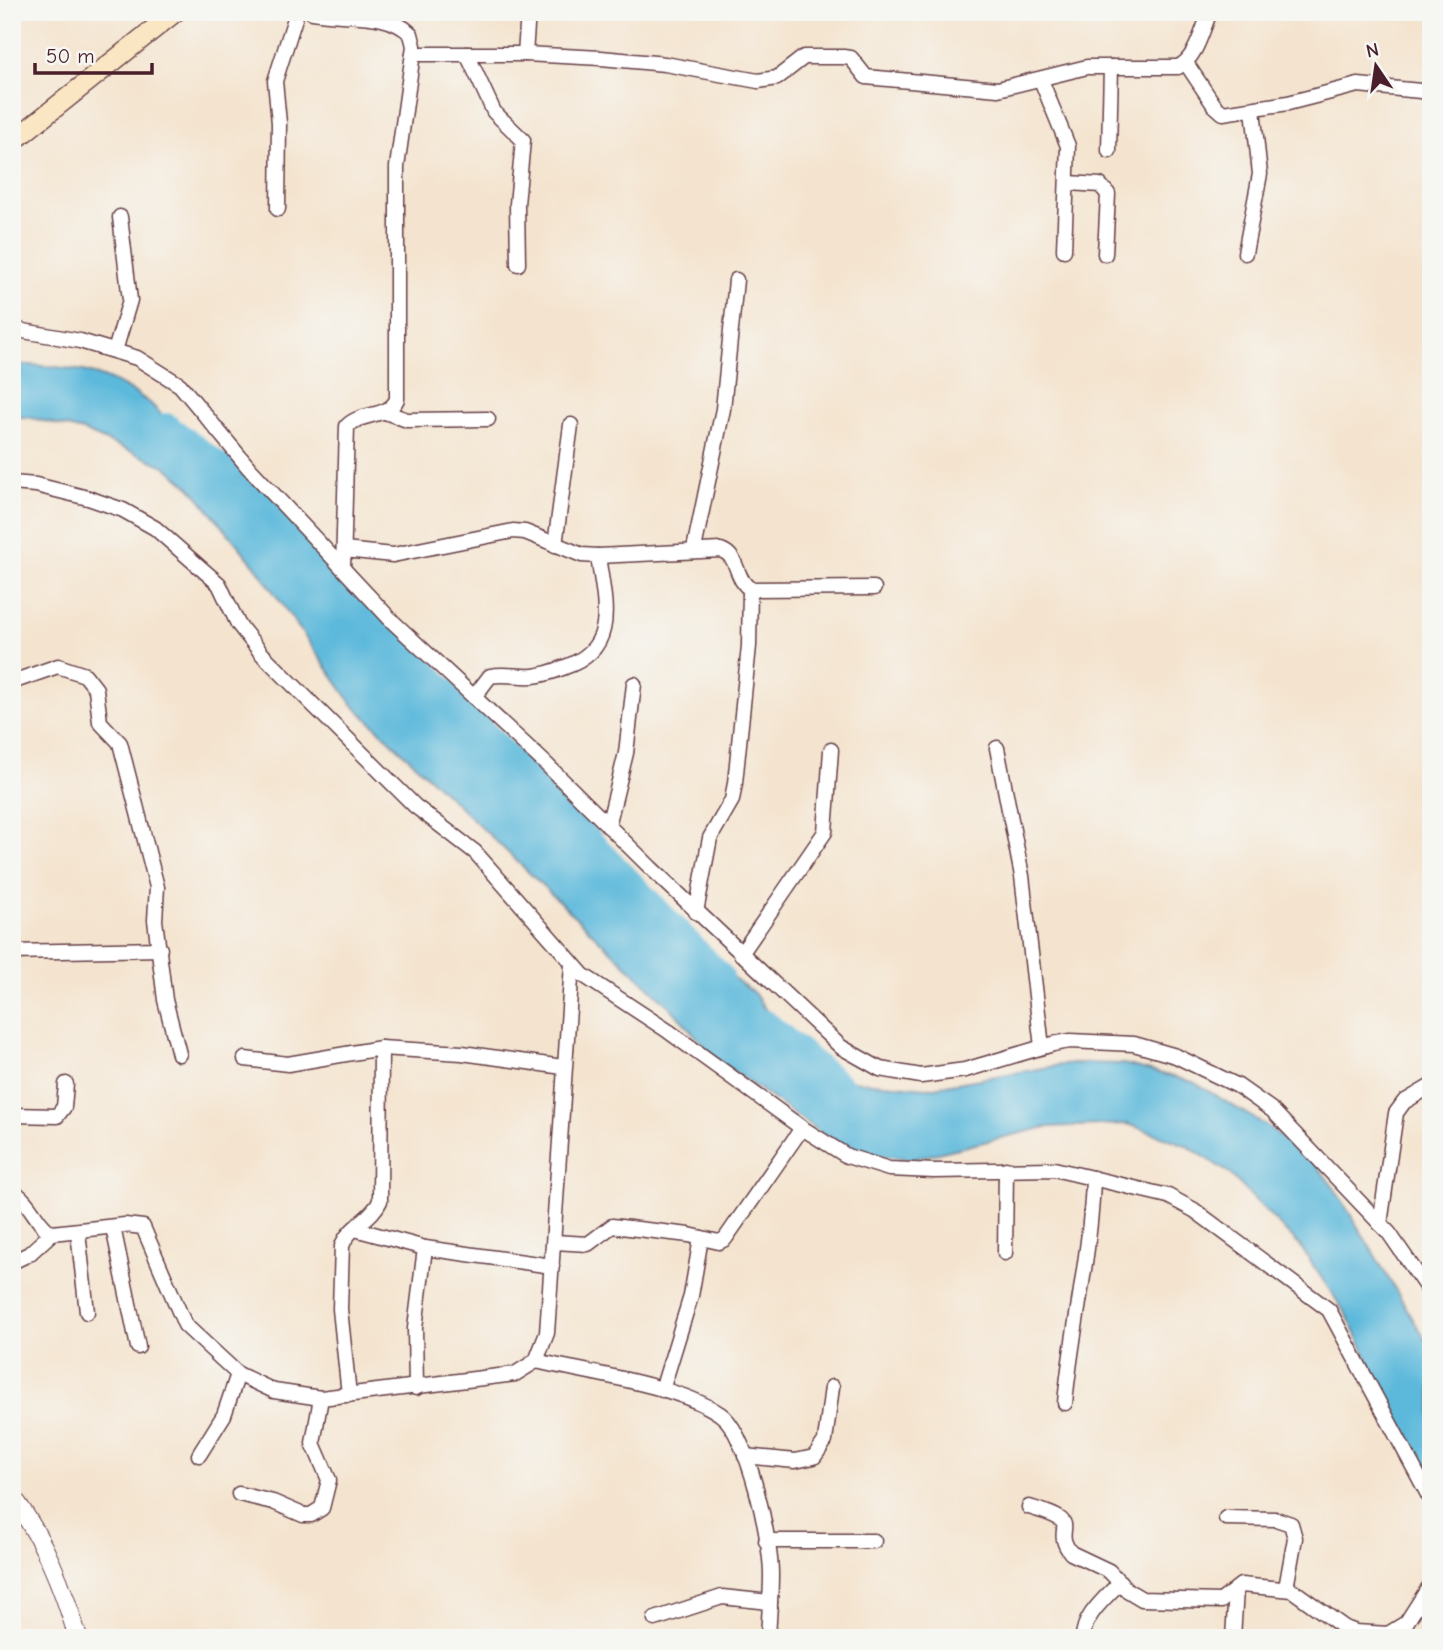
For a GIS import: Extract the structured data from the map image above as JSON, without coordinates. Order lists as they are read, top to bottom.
{
  "scale_bar": "50 m",
  "north": "top"
}
